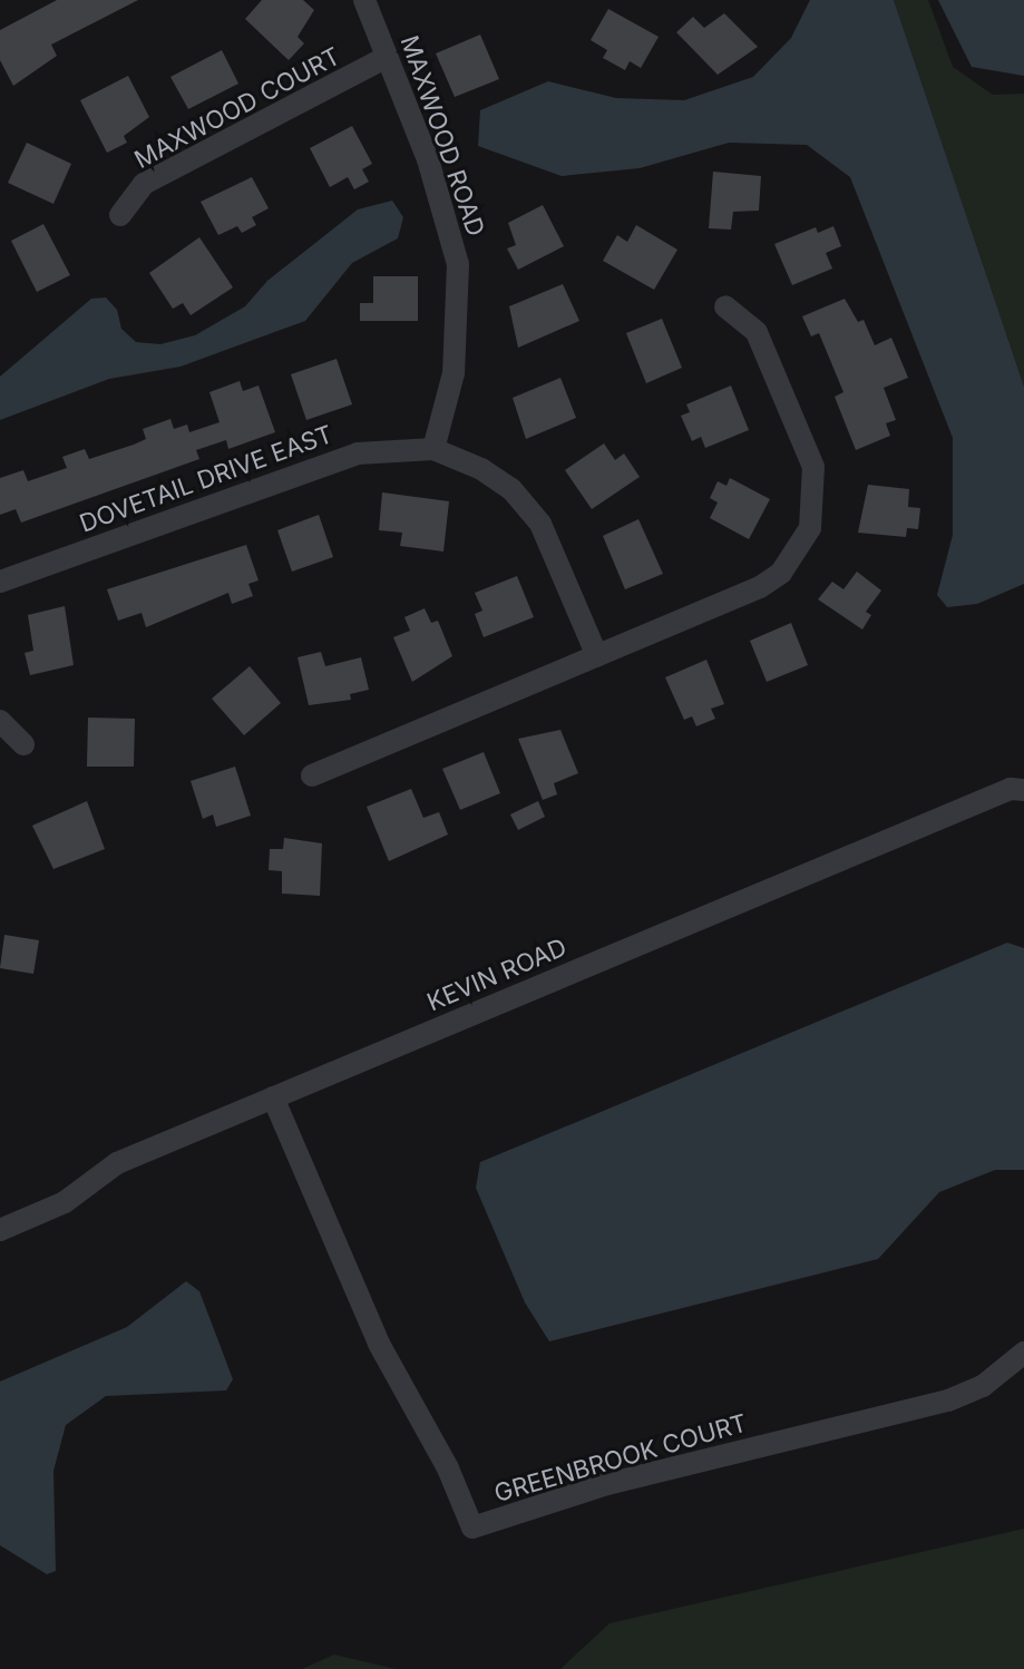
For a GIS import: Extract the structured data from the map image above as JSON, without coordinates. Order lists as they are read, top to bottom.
{
  "streets": {
    "street": [
      "MAXWOOD COURT",
      "MAXWOOD ROAD",
      "DOVETAIL DRIVE EAST",
      "KEVIN ROAD",
      "GREENBROOK COURT"
    ]
  },
  "crossings": [
    ["MAXWOOD COURT", "MAXWOOD ROAD"],
    ["MAXWOOD ROAD", "DOVETAIL DRIVE EAST"],
    ["KEVIN ROAD", "GREENBROOK COURT"]
  ]
}
